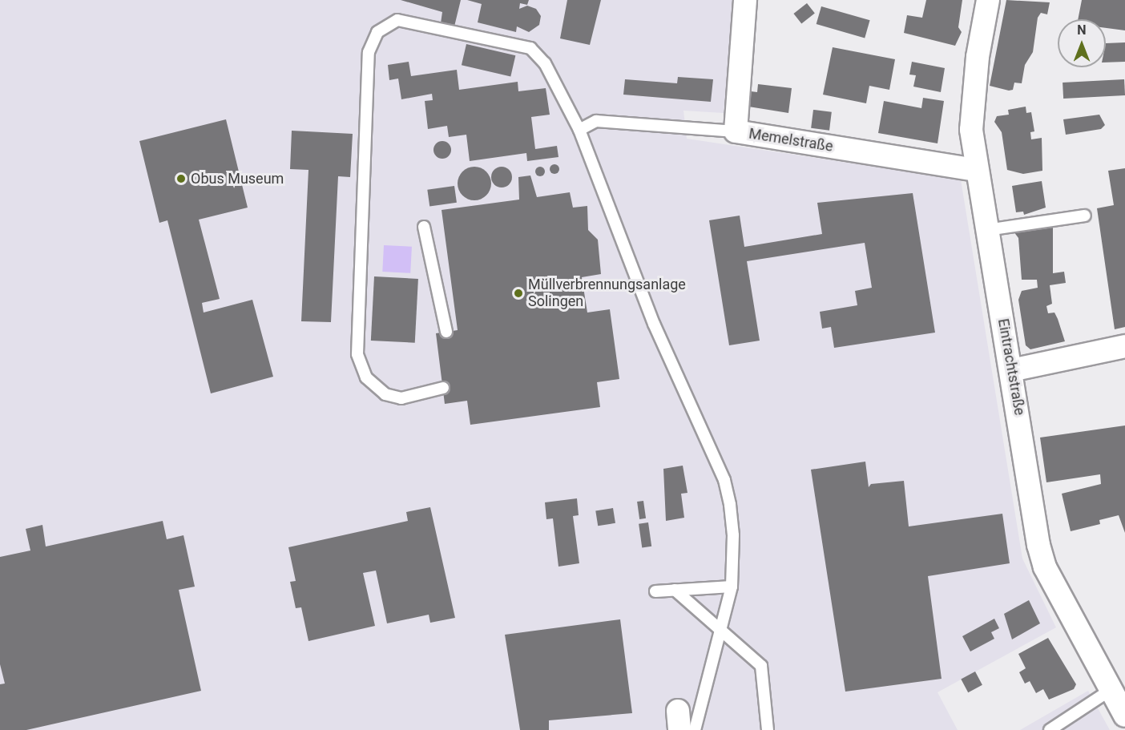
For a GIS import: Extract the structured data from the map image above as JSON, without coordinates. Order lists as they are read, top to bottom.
{
  "streets": {
    "street": ["Memelstraße", "Eintrachtstraße"]
  },
  "crossings": [
    ["Memelstraße", "Eintrachtstraße"]
  ],
  "places": ["Obus Museum", "Müllverbrennungsanlage Solingen"],
  "north": "top"
}
